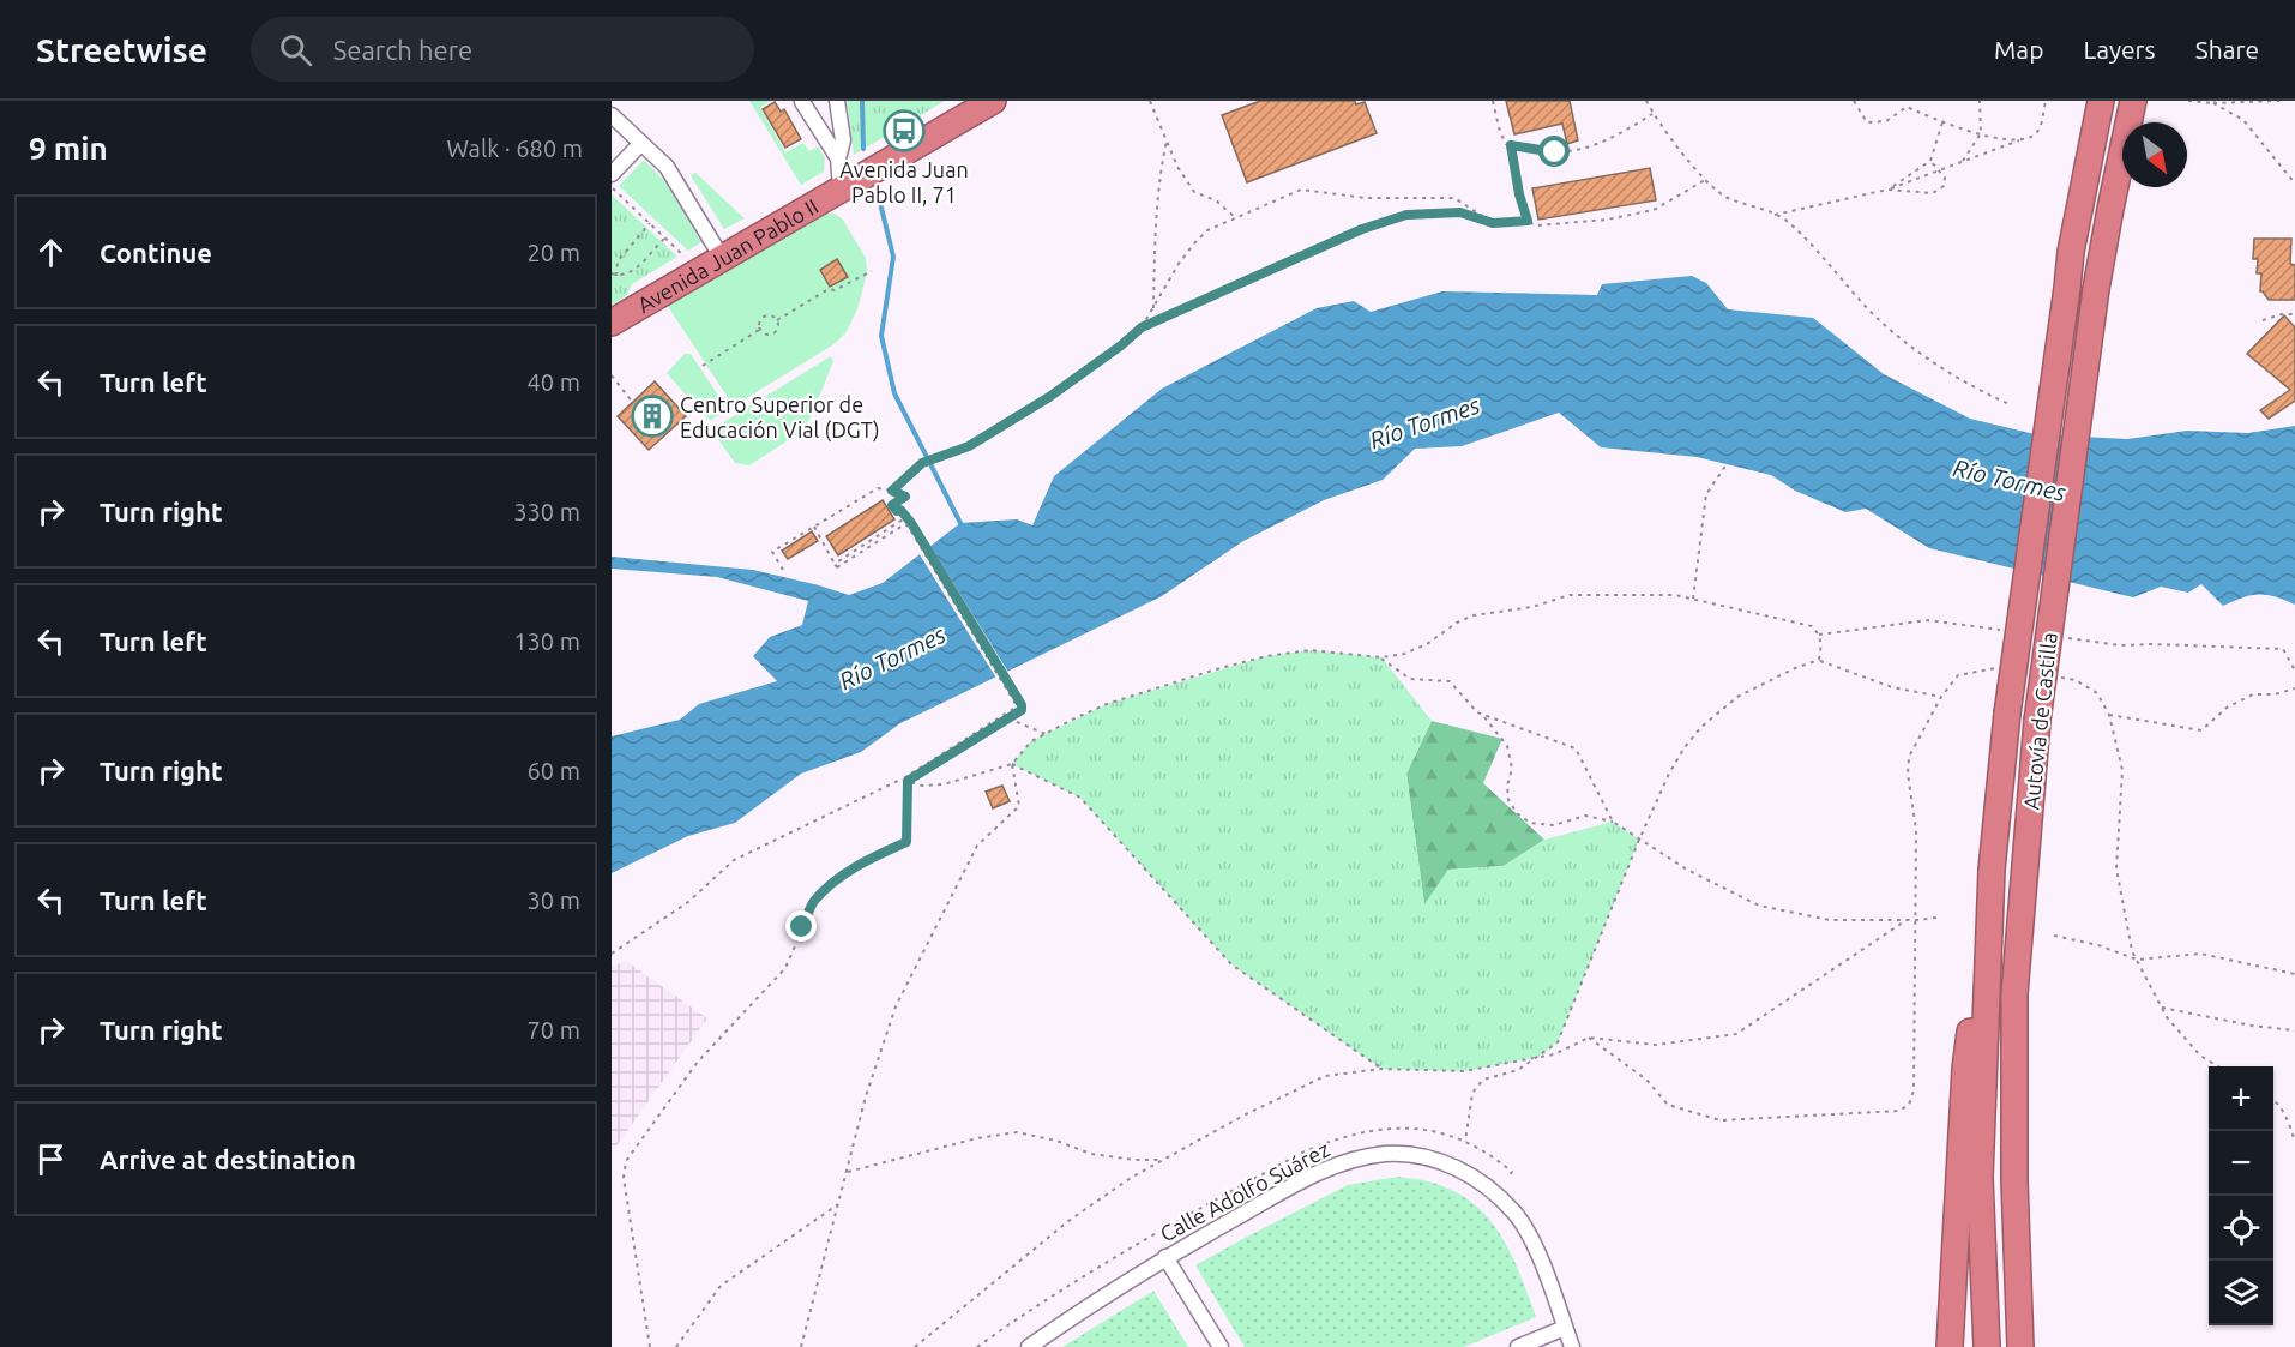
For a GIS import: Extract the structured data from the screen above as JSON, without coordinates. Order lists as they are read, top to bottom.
{
  "streets": {
    "highway": ["Avenida Juan Pablo II", "Autovía de Castilla"],
    "street": ["Calle Adolfo Suárez"]
  },
  "water": ["Río Tormes"],
  "places": {
    "bus stop": ["Avenida Juan Pablo II, 71"],
    "building": ["Centro Superior de Educación Vial (DGT)"]
  },
  "north": "bottom right",
  "page": {
    "header": "Streetwise",
    "search": "Search here",
    "nav": ["Map", "Layers", "Share"],
    "heading": ["9 min", "Walk · 680 m"],
    "list": [
      ["Continue", "20 m"],
      ["Turn left", "40 m"],
      ["Turn right", "330 m"],
      ["Turn left", "130 m"],
      ["Turn right", "60 m"],
      ["Turn left", "30 m"],
      ["Turn right", "70 m"],
      "Arrive at destination"
    ],
    "map_buttons": ["+", "−"]
  }
}
